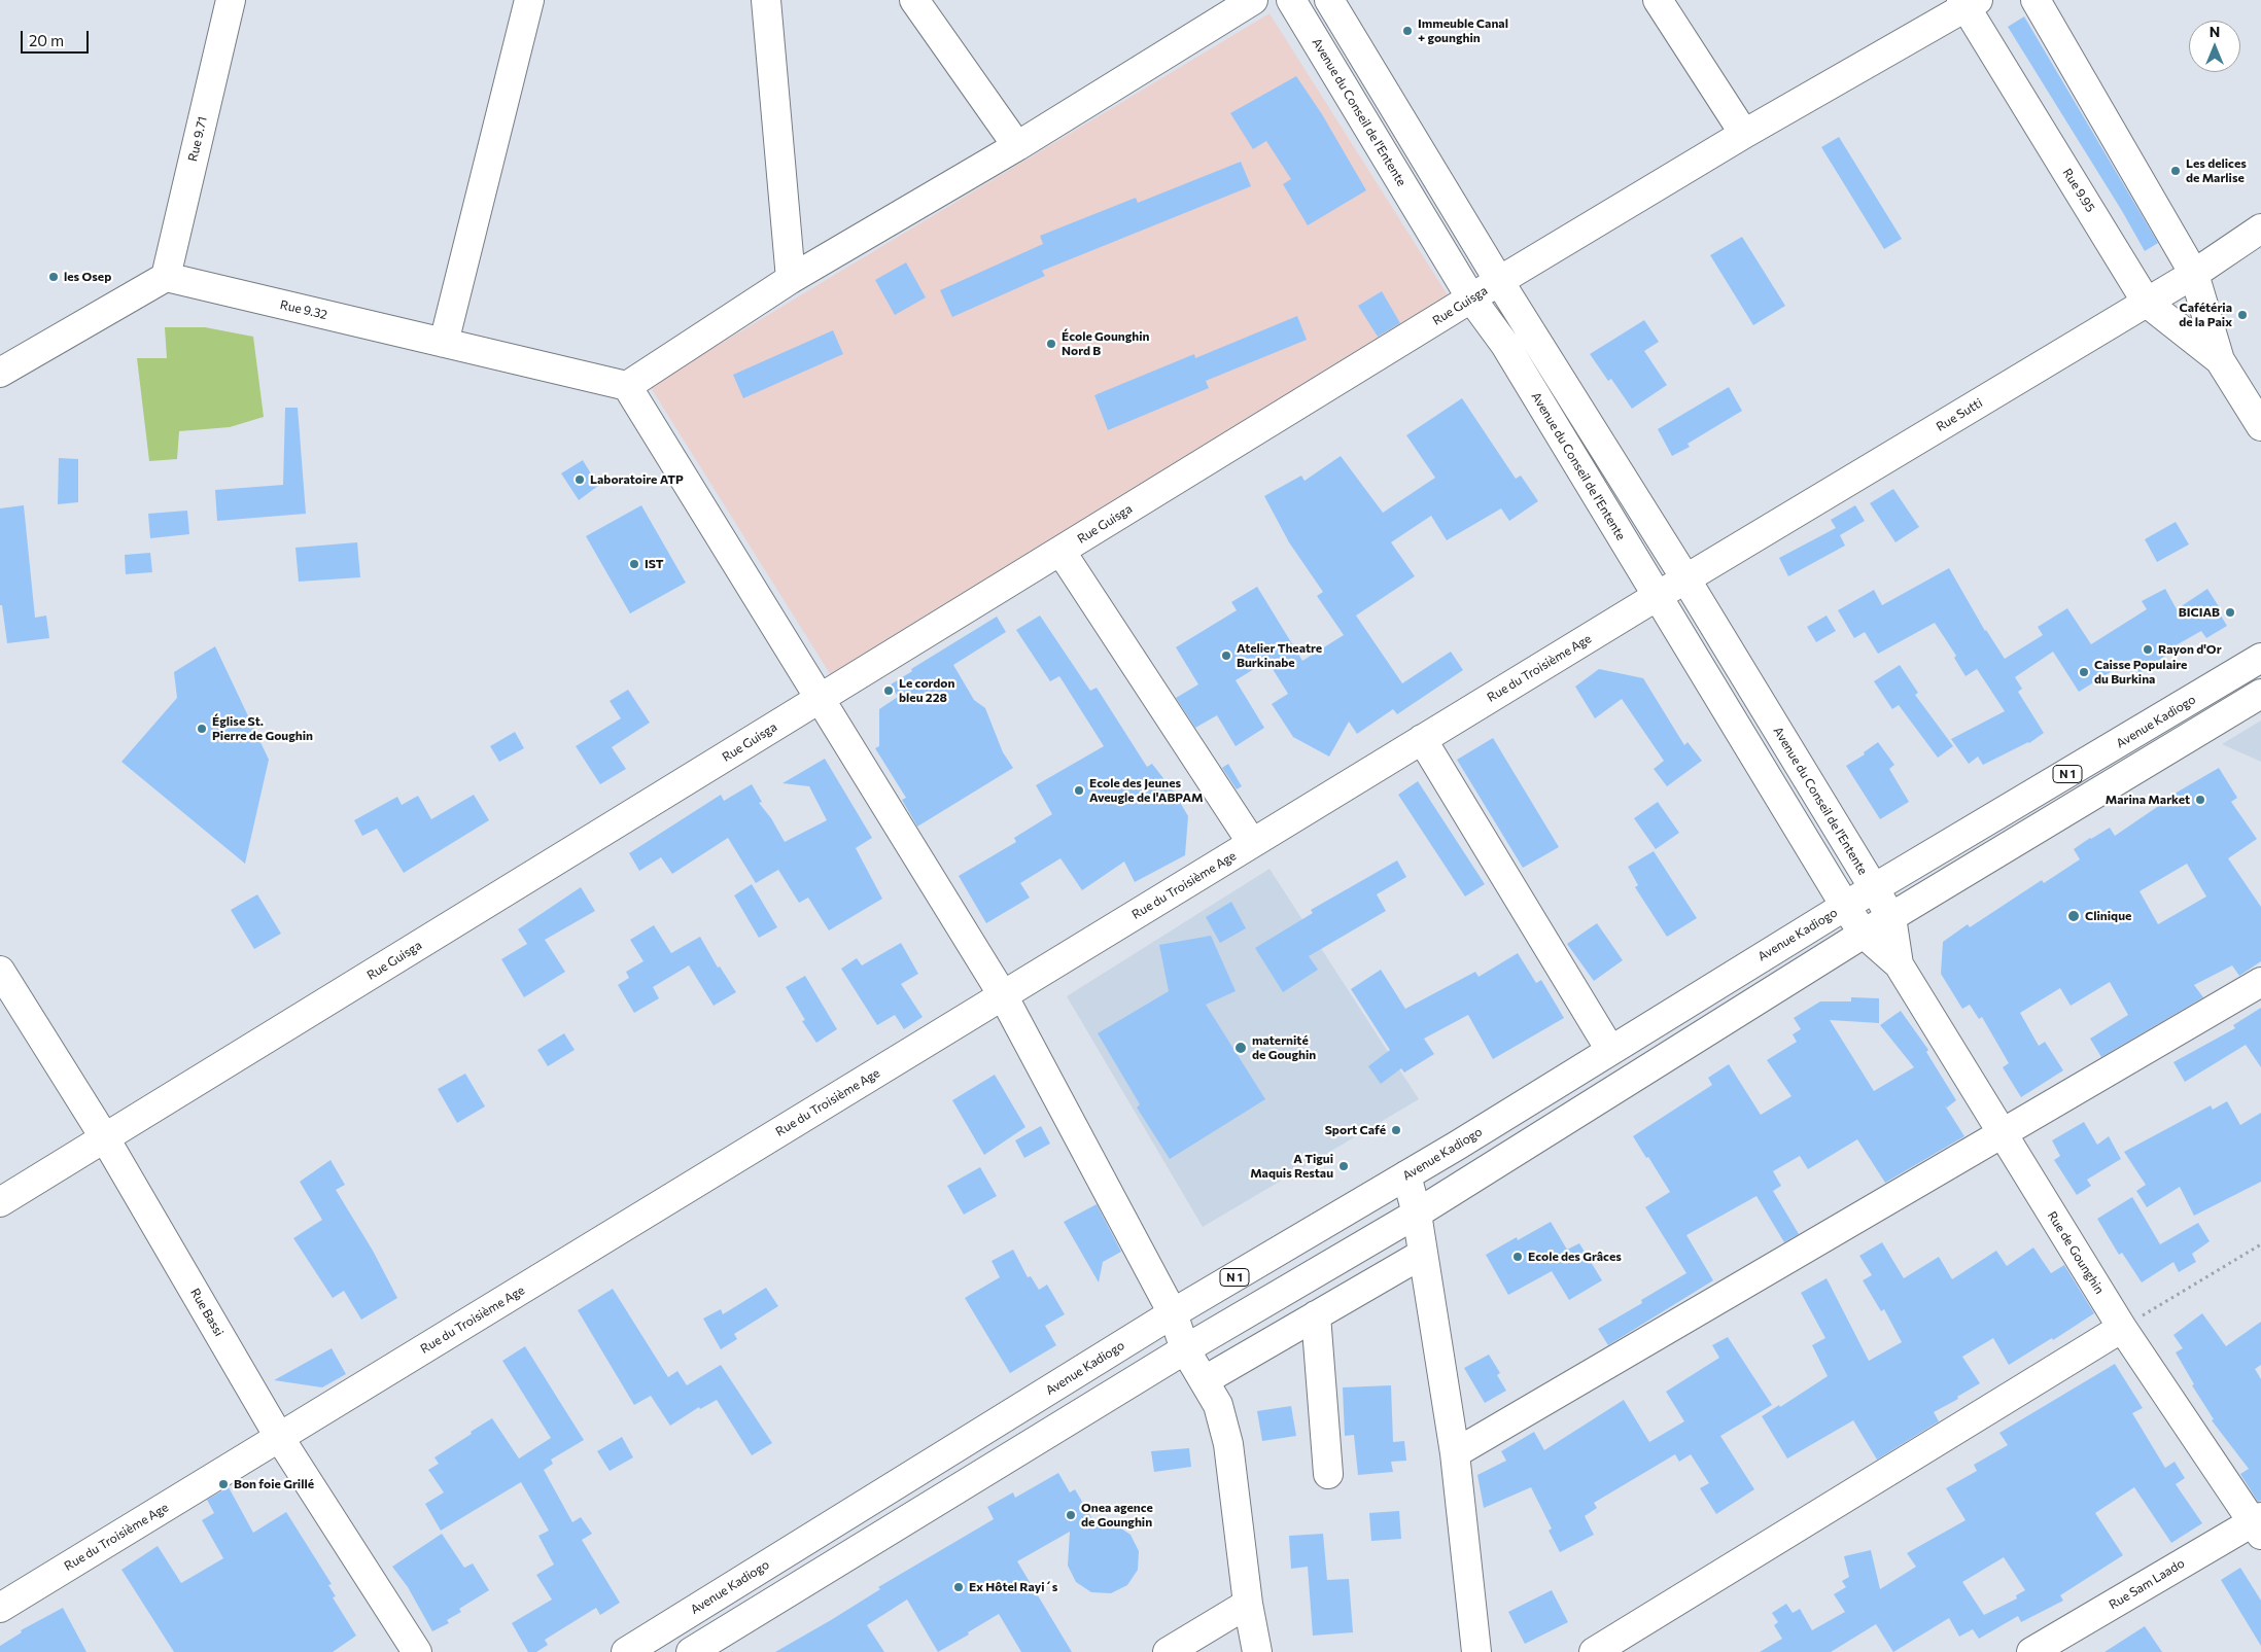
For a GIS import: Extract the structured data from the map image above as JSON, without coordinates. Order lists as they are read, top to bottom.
{
  "streets": {
    "main road": [
      "Avenue du Conseil de l'Entente",
      "Rue 9.71",
      "Rue 9.95",
      "Rue Guisga",
      "Rue 9.32",
      "Rue Sutti",
      "Rue du Troisième Age",
      "Avenue Kadiogo",
      "N 1",
      "Rue de Gounghin",
      "Rue Bassi",
      "Rue Sam Laado"
    ]
  },
  "crossings": [
    ["Avenue du Conseil de l'Entente", "Rue Guisga"],
    ["Avenue du Conseil de l'Entente", "Rue Sutti"],
    ["Avenue du Conseil de l'Entente", "Rue du Troisième Age"],
    ["Avenue du Conseil de l'Entente", "Avenue Kadiogo"],
    ["Avenue du Conseil de l'Entente", "N 1"],
    ["Avenue du Conseil de l'Entente", "Rue de Gounghin"],
    ["Rue 9.71", "Rue 9.32"],
    ["Rue 9.95", "Rue Guisga"],
    ["Rue 9.95", "Rue Sutti"],
    ["Rue Guisga", "Rue Bassi"],
    ["Rue Sutti", "Rue du Troisième Age"],
    ["Rue du Troisième Age", "Rue Bassi"],
    ["N 1", "Rue de Gounghin"],
    ["Rue de Gounghin", "Rue Sam Laado"]
  ],
  "places": [
    "Immeuble Canal + gounghin",
    "Les delices de Marlise",
    "les Osep",
    "Cafétéria de la Paix",
    "École Gounghin Nord B",
    "Laboratoire ATP",
    "IST",
    "BICIAB",
    "Rayon d'Or",
    "Atelier Theatre Burkinabe",
    "Caisse Populaire du Burkina",
    "Le cordon bleu 228",
    "Église St. Pierre de Goughin",
    "Ecole des Jeunes Aveugle de l'ABPAM",
    "Marina Market",
    "Clinique",
    "maternité de Goughin",
    "Sport Café",
    "A Tigui Maquis Restau",
    "Ecole des Grâces",
    "Bon foie Grillé",
    "Onea agence de Gounghin",
    "Ex Hôtel Rayi´s"
  ],
  "scale_bar": "20 m",
  "north": "top"
}
